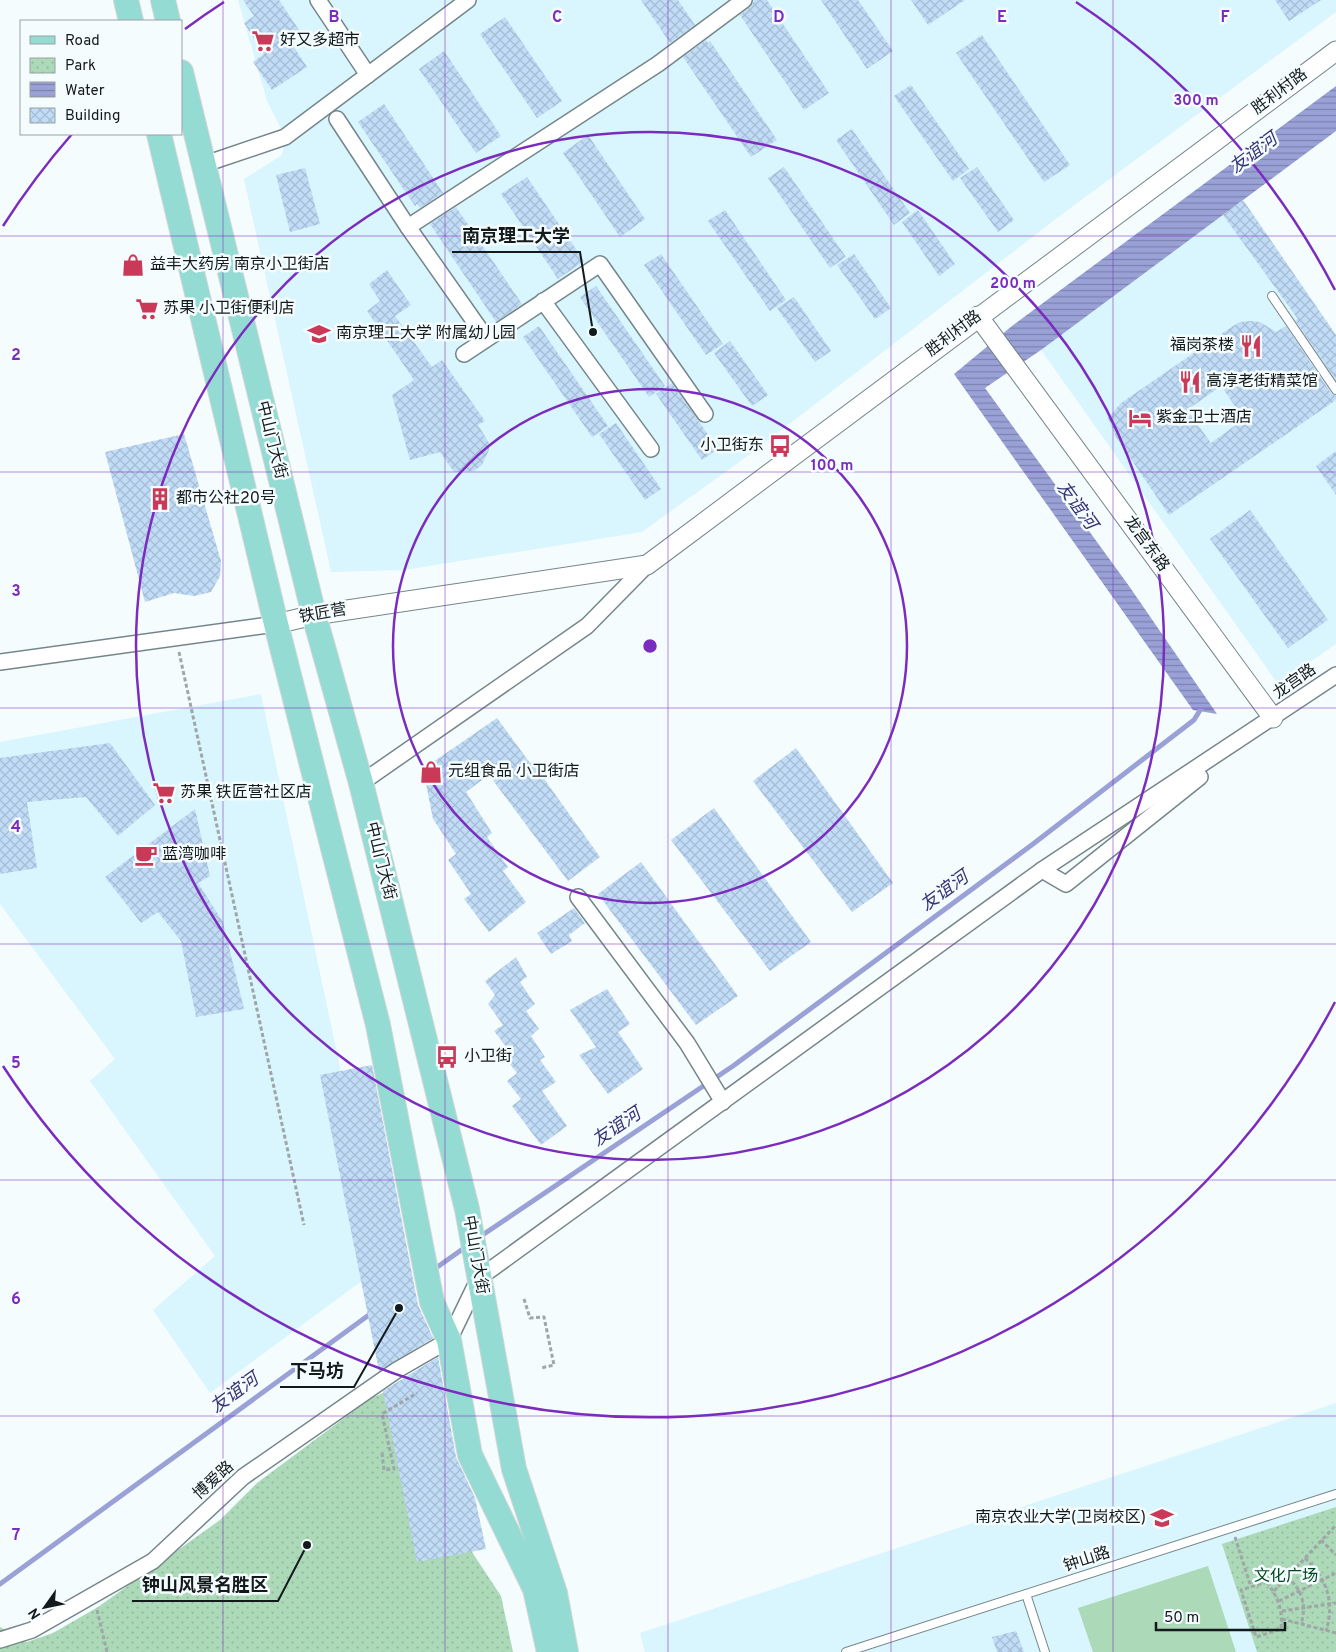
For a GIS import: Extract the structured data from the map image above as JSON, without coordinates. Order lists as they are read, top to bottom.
{
  "streets": {
    "main road": ["中山门大街"],
    "street": [
      "胜利村路",
      "龙宫东路",
      "铁匠营",
      "龙宫路",
      "博爱路"
    ],
    "lane": ["钟山路"]
  },
  "crossings": [
    ["胜利村路", "龙宫东路"],
    ["胜利村路", "铁匠营"],
    ["中山门大街", "铁匠营"],
    ["龙宫东路", "龙宫路"]
  ],
  "water": ["友谊河"],
  "parks": ["文化广场"],
  "places": {
    "supermarket": ["好又多超市", "苏果 小卫街便利店", "苏果 铁匠营社区店"],
    "shop": ["益丰大药房 南京小卫街店", "元组食品 小卫街店"],
    "other": ["南京理工大学", "下马坊", "钟山风景名胜区"],
    "school or university": ["南京理工大学 附属幼儿园", "南京农业大学(卫岗校区)"],
    "restaurant": ["福岗茶楼", "高淳老街精菜馆"],
    "hotel": ["紫金卫士酒店"],
    "bus stop": ["小卫街东", "小卫街"],
    "building": ["都市公社20号"],
    "cafe": ["蓝湾咖啡"]
  },
  "legend": [
    "Road",
    "Park",
    "Water",
    "Building"
  ],
  "scale_bar": "50 m",
  "north": "bottom left",
  "grid": {
    "columns": [
      "B",
      "C",
      "D",
      "E",
      "F"
    ],
    "rows": [
      "2",
      "3",
      "4",
      "5",
      "6",
      "7"
    ]
  },
  "rings": ["300 m", "200 m", "100 m"]
}
